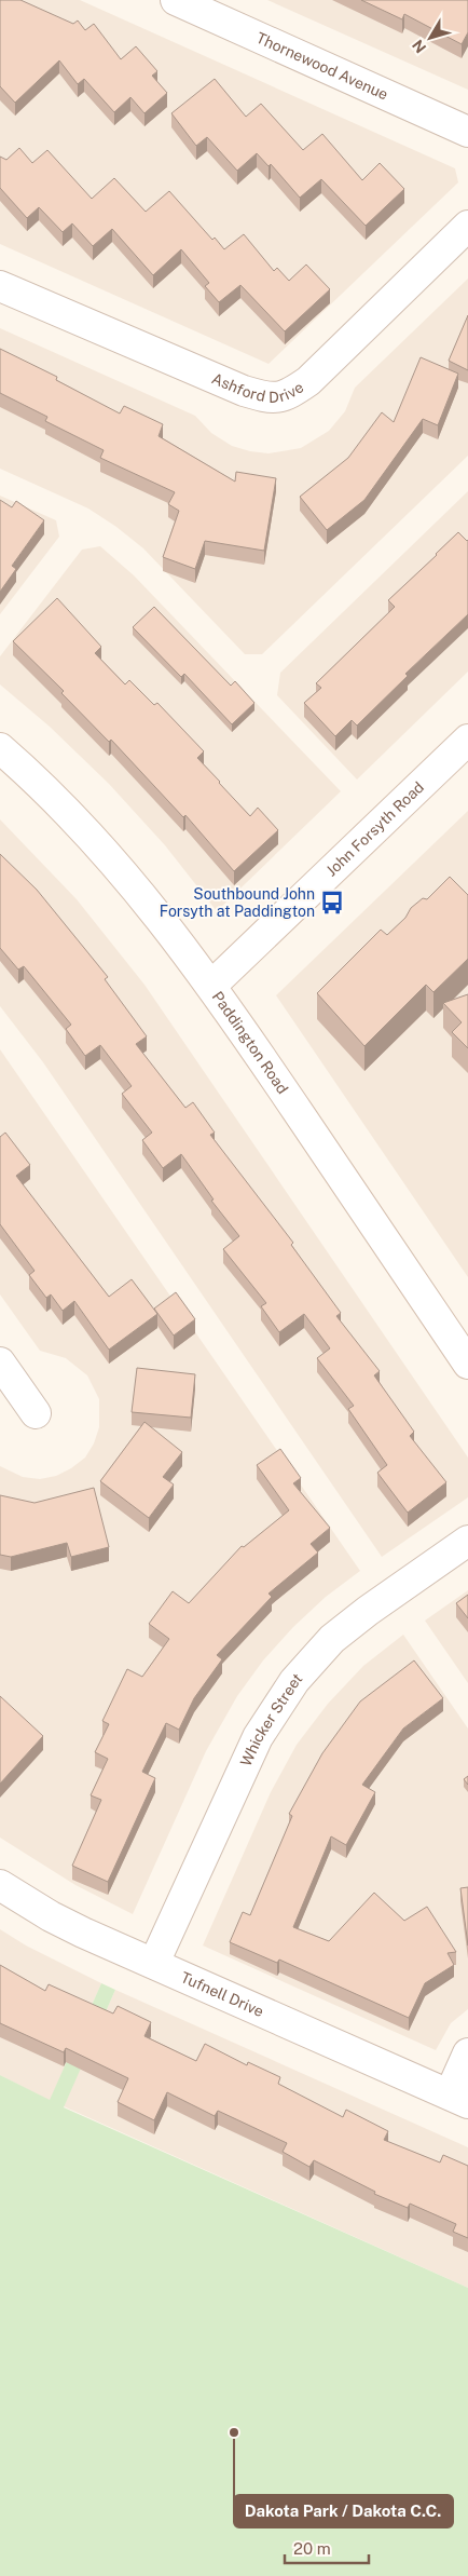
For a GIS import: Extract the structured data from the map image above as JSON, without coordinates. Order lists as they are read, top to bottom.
{
  "streets": {
    "street": [
      "Thornewood Avenue",
      "Ashford Drive",
      "John Forsyth Road",
      "Paddington Road",
      "Whicker Street",
      "Tufnell Drive"
    ]
  },
  "crossings": [
    ["John Forsyth Road", "Paddington Road"],
    ["Whicker Street", "Tufnell Drive"]
  ],
  "places": {
    "bus stop": ["Southbound John Forsyth at Paddington"],
    "other": ["Dakota Park / Dakota C.C."]
  },
  "scale_bar": "20 m",
  "north": "bottom left"
}
